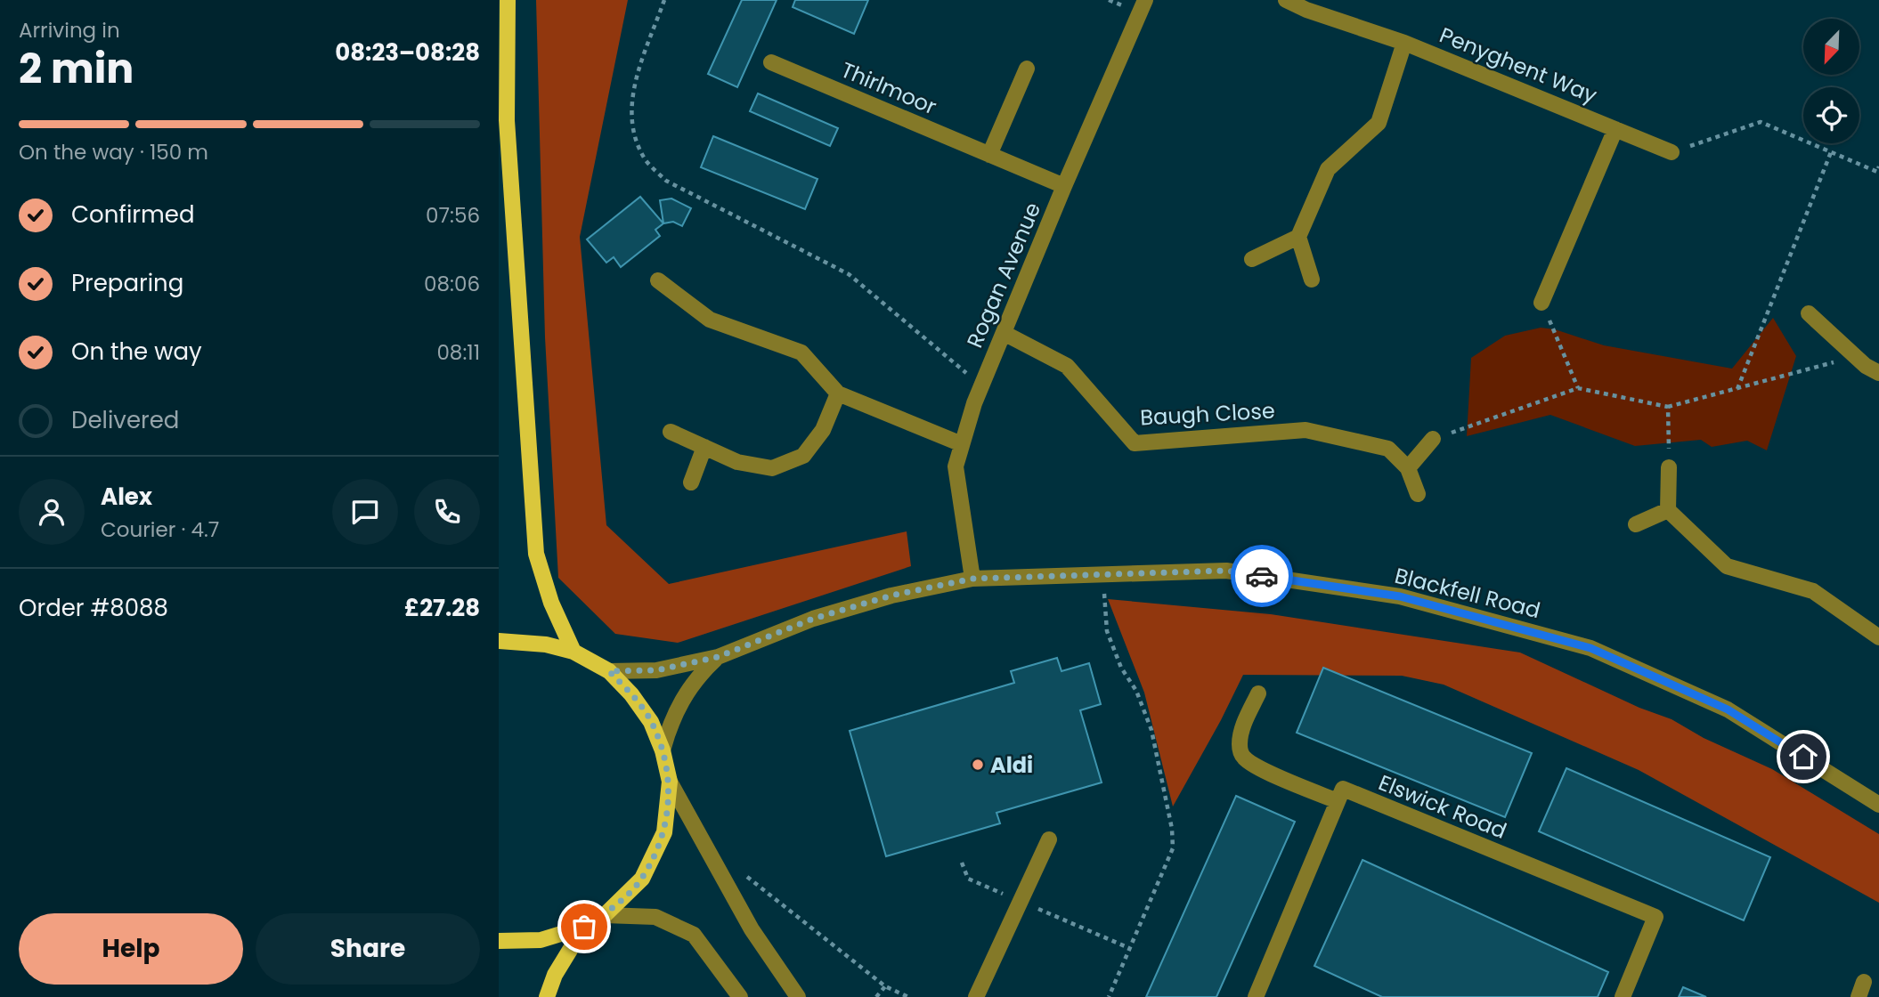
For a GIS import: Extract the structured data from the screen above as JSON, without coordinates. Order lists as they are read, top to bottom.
{
  "streets": {
    "street": [
      "Penyghent Way",
      "Thirlmoor",
      "Rogan Avenue",
      "Baugh Close",
      "Blackfell Road",
      "Elswick Road"
    ]
  },
  "crossings": [
    ["Thirlmoor", "Rogan Avenue"],
    ["Rogan Avenue", "Baugh Close"],
    ["Rogan Avenue", "Blackfell Road"]
  ],
  "places": ["Aldi"],
  "north": "bottom left",
  "page": {
    "heading": ["2 min", "Arriving in", "08:23–08:28"],
    "panel": [
      "Alex",
      "Courier · 4.7",
      "Order #8088",
      "£27.28"
    ],
    "bar": "On the way · 150 m",
    "list": [
      ["Confirmed", "07:56"],
      ["Preparing", "08:06"],
      ["On the way", "08:11"],
      "Delivered"
    ],
    "buttons": ["Help", "Share"]
  }
}
